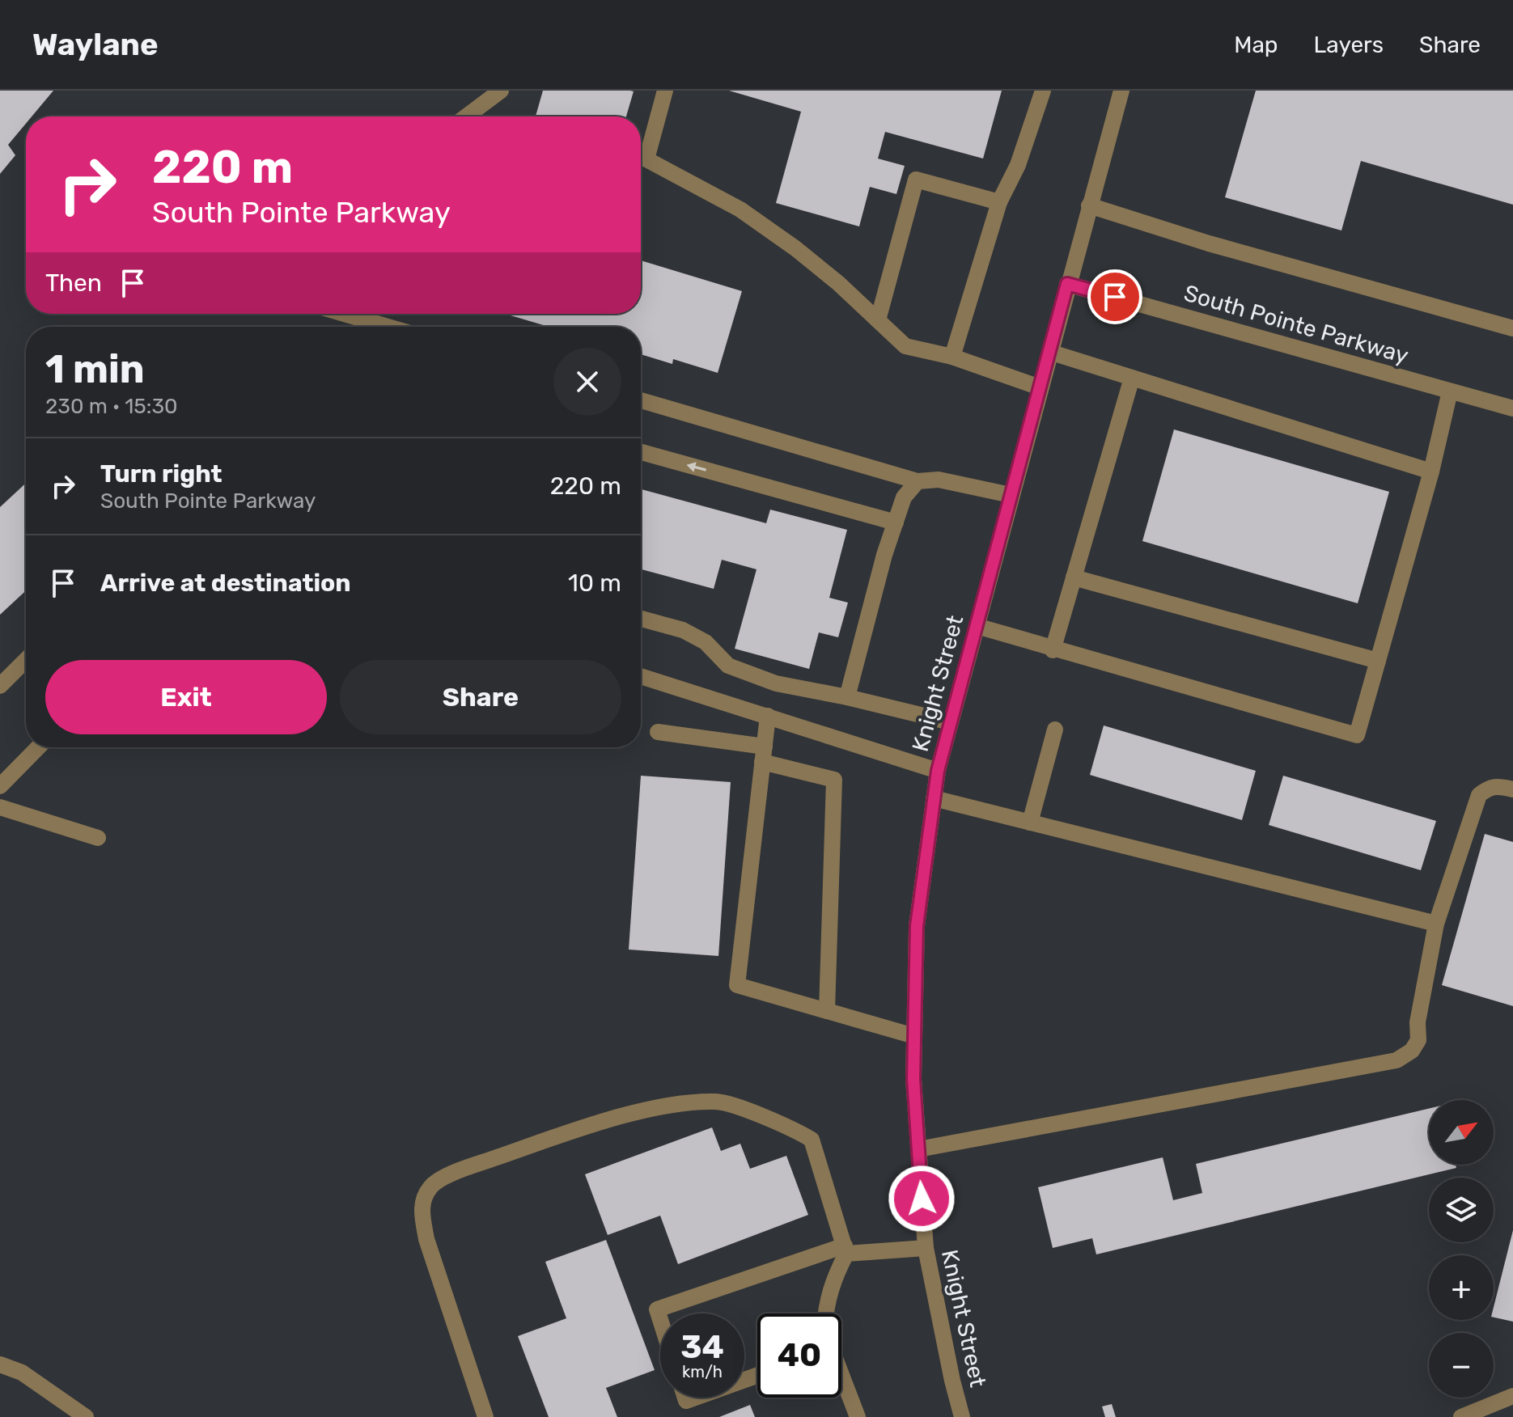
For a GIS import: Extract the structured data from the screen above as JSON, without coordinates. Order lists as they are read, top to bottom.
{
  "streets": {
    "street": ["South Pointe Parkway", "Knight Street"]
  },
  "crossings": [
    ["South Pointe Parkway", "Knight Street"]
  ],
  "north": "top right",
  "page": {
    "header": "Waylane",
    "nav": ["Map", "Layers", "Share"],
    "turn": ["220 m", "South Pointe Parkway"],
    "then": "Then",
    "heading": ["1 min", "230 m · 15:30"],
    "list": [
      {
        "name": "Turn right",
        "note": "South Pointe Parkway",
        "value": "220 m"
      },
      {
        "name": "Arrive at destination",
        "value": "10 m"
      }
    ],
    "buttons": ["Exit", "Share"],
    "map_buttons": ["+", "−"],
    "speed": "34 km/h",
    "limit": "40"
  }
}
